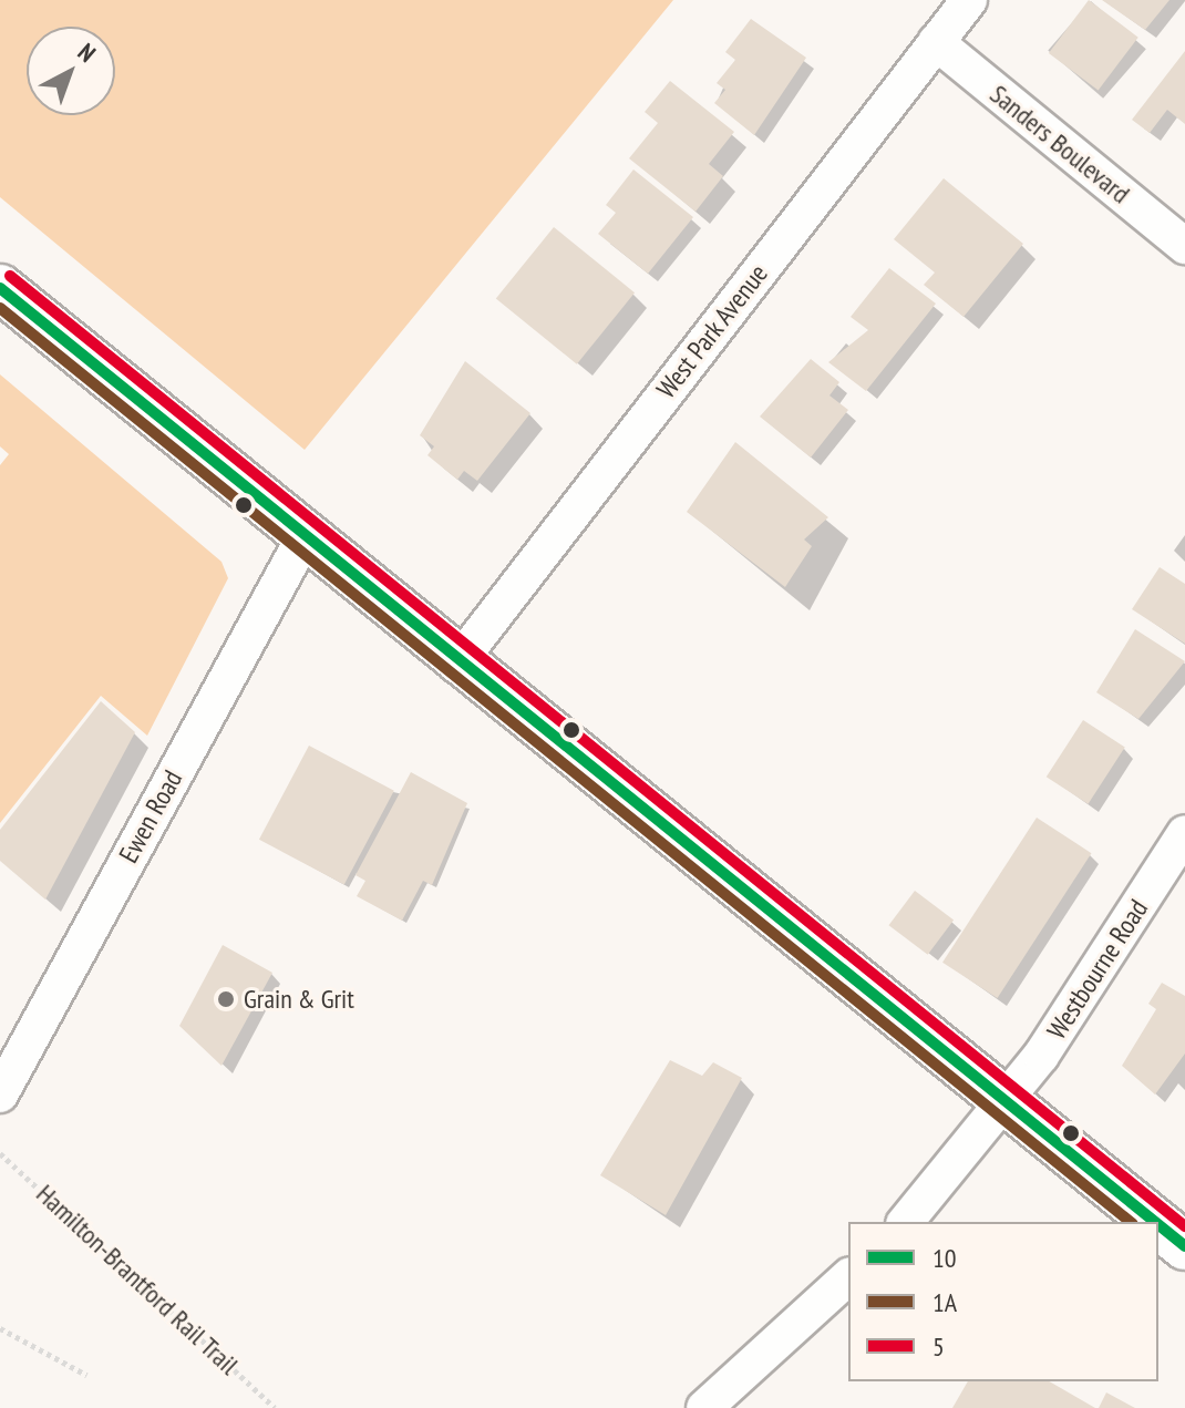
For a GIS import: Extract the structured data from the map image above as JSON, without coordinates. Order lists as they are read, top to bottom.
{
  "streets": {
    "street": [
      "Sanders Boulevard",
      "West Park Avenue",
      "Ewen Road",
      "Westbourne Road"
    ],
    "path": ["Hamilton-Brantford Rail Trail"]
  },
  "crossings": [
    ["Sanders Boulevard", "West Park Avenue"]
  ],
  "places": ["Grain & Grit"],
  "lines": ["transit line 5", "transit line 10", "transit line 1A"],
  "legend": ["10", "1A", "5"],
  "north": "top right"
}
